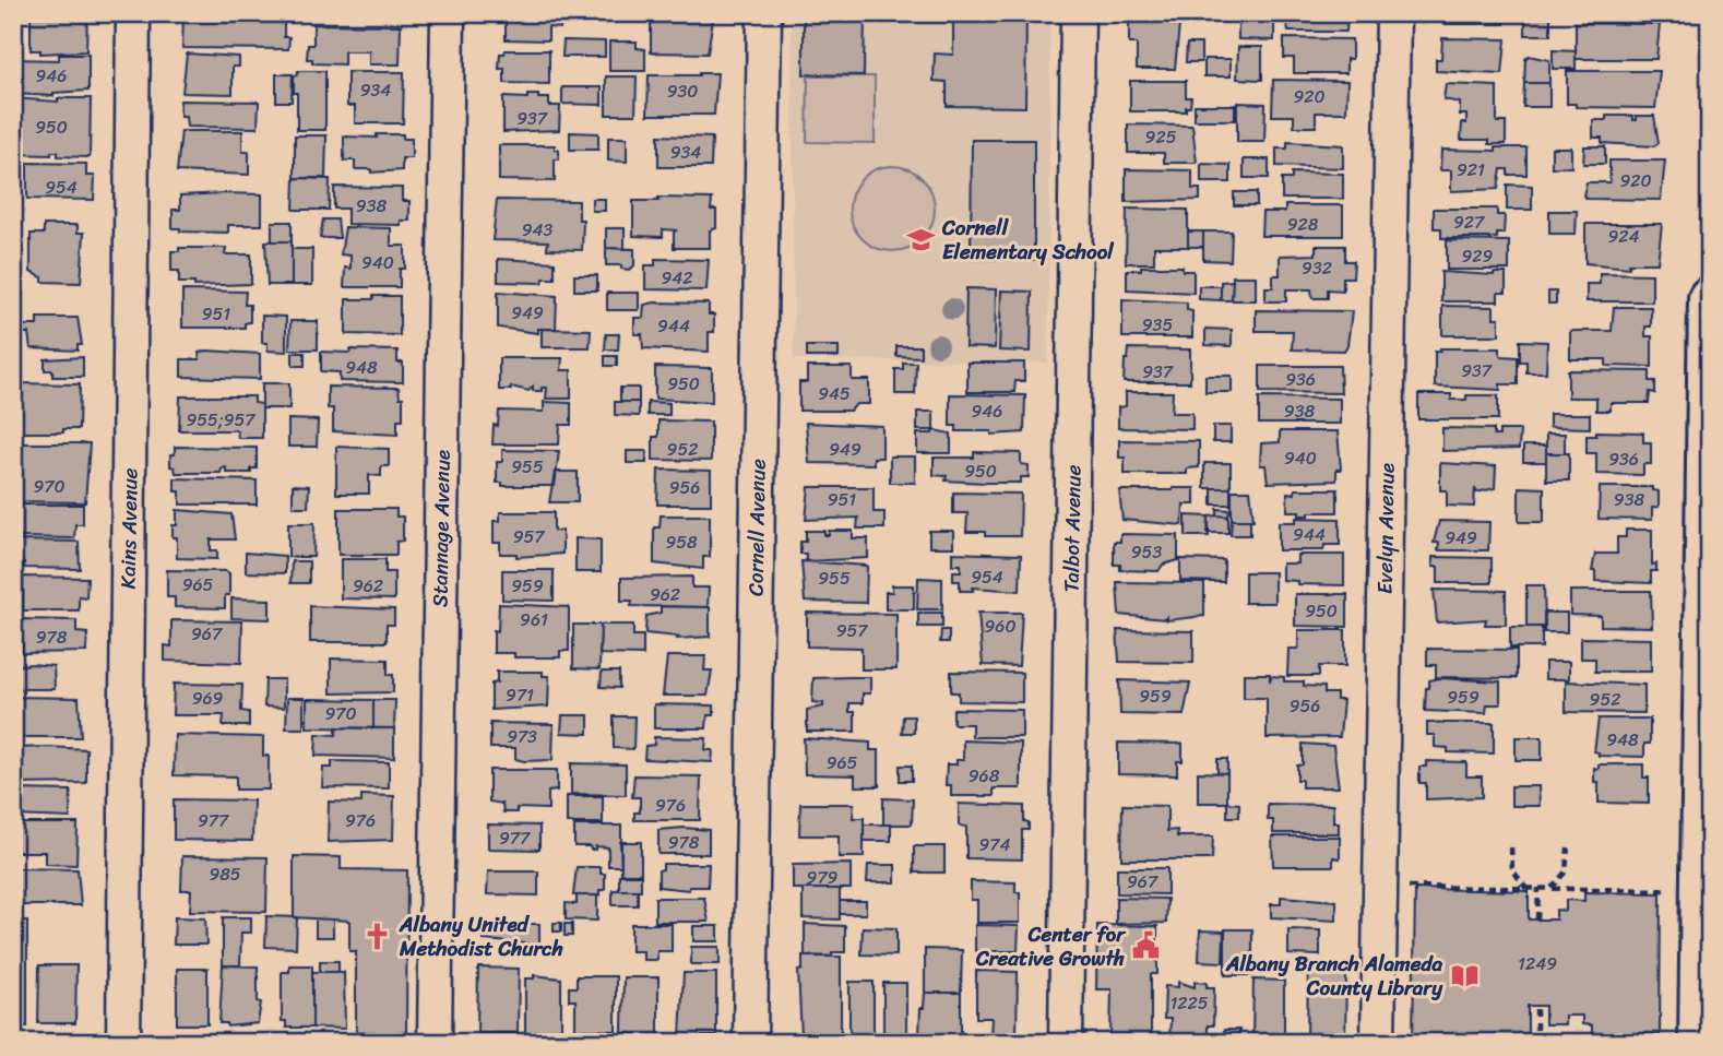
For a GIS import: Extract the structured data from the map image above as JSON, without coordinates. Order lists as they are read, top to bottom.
{
  "streets": {
    "street": [
      "Cornell Avenue",
      "Kains Avenue",
      "Stannage Avenue",
      "Talbot Avenue",
      "Evelyn Avenue"
    ]
  },
  "places": {
    "school or university": ["Cornell Elementary School"],
    "church": ["Albany United Methodist Church"],
    "public building": ["Center for Creative Growth"],
    "library": ["Albany Branch Alameda County Library"]
  },
  "house_numbers": [
    "946",
    "934",
    "930",
    "920",
    "937",
    "950",
    "925",
    "934",
    "921",
    "920",
    "954",
    "938",
    "927",
    "928",
    "943",
    "924",
    "929",
    "940",
    "932",
    "942",
    "949",
    "951",
    "935",
    "944",
    "948",
    "937",
    "937",
    "936",
    "950",
    "945",
    "946",
    "938",
    "955;957",
    "952",
    "949",
    "940",
    "936",
    "955",
    "950",
    "970",
    "956",
    "951",
    "938",
    "944",
    "957",
    "949",
    "958",
    "953",
    "954",
    "955",
    "965",
    "962",
    "959",
    "962",
    "950",
    "961",
    "960",
    "957",
    "967",
    "978",
    "971",
    "959",
    "959",
    "969",
    "952",
    "956",
    "970",
    "973",
    "948",
    "965",
    "968",
    "976",
    "977",
    "976",
    "977",
    "978",
    "974",
    "985",
    "979",
    "967",
    "1249",
    "1225"
  ]
}
